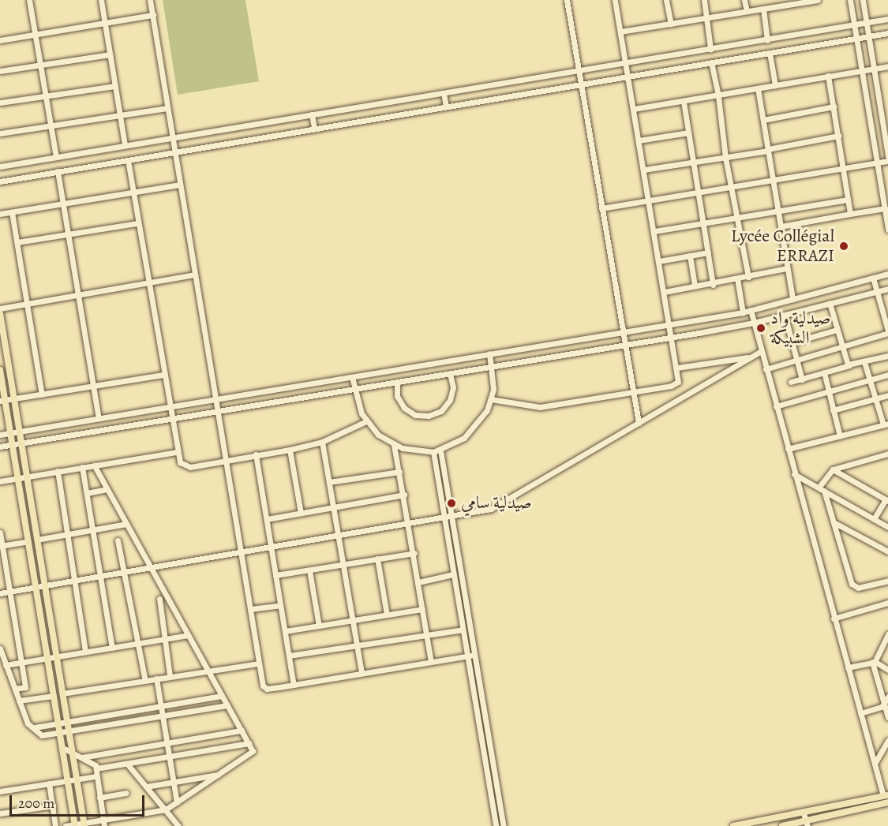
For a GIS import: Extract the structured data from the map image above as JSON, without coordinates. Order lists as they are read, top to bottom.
{
  "places": ["Lycée Collégial ERRAZI", "صيدلية واد الشبيكة", "صيدلية سامي"],
  "scale_bar": "200 m"
}
